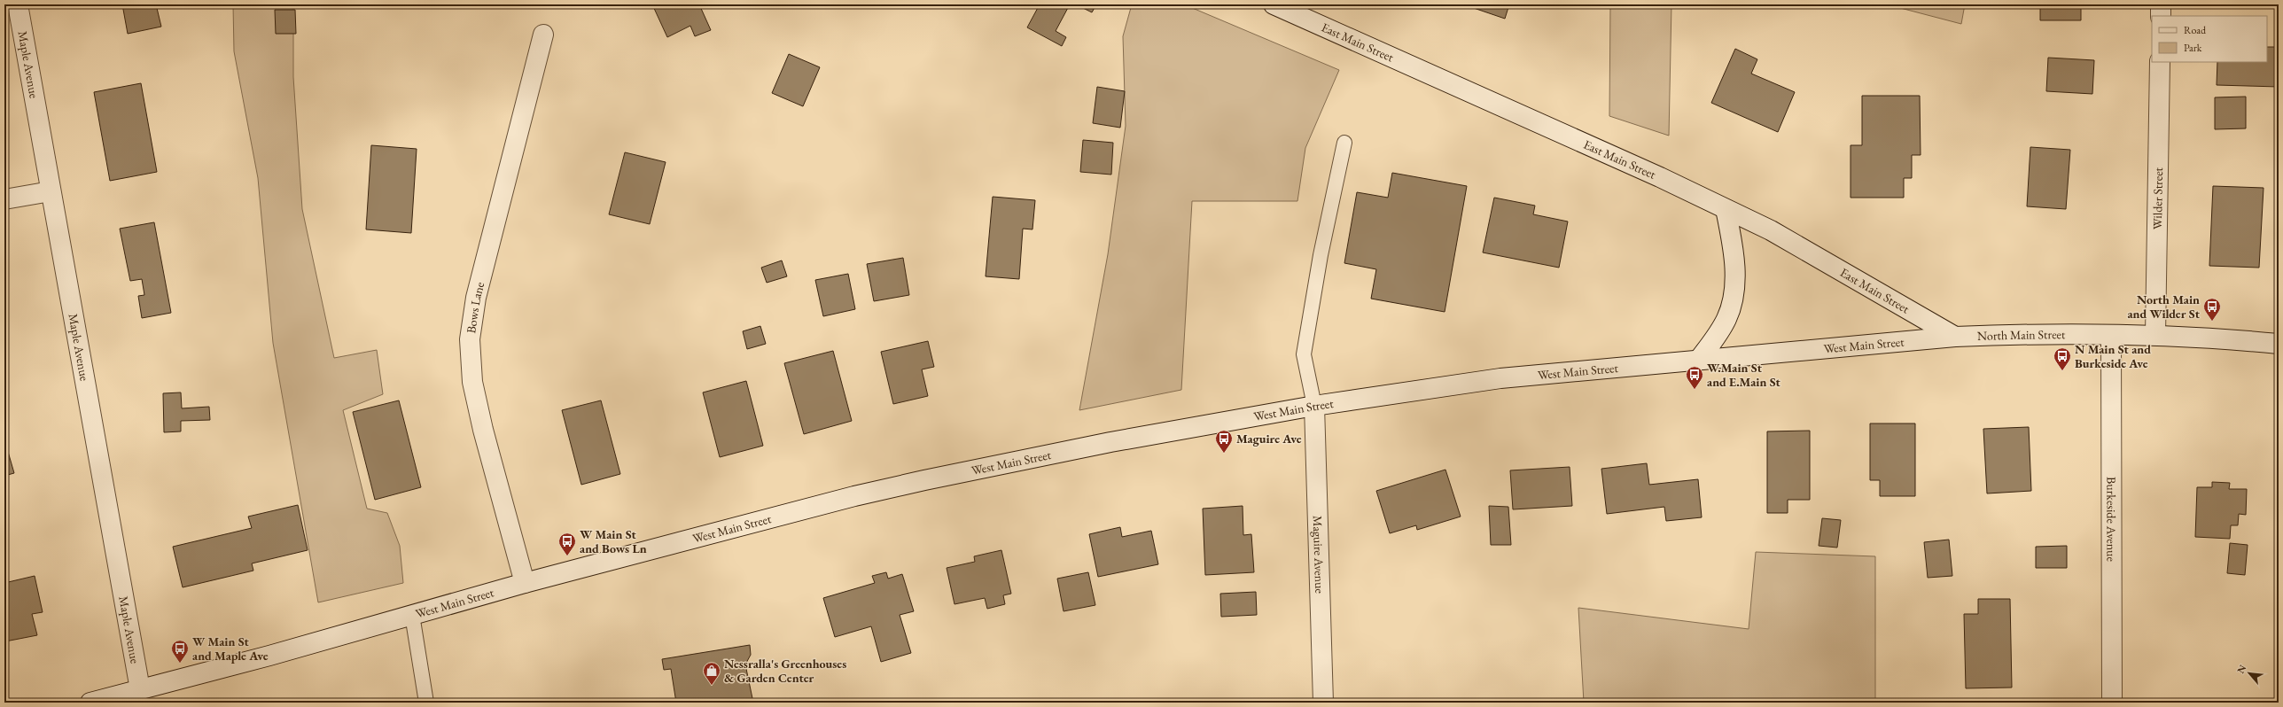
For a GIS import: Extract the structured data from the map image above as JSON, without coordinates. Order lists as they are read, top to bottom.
{
  "streets": {
    "main road": [
      "East Main Street",
      "Maple Avenue",
      "Wilder Street",
      "Bows Lane",
      "North Main Street",
      "West Main Street",
      "Burkeside Avenue",
      "Maguire Avenue"
    ]
  },
  "crossings": [
    ["East Main Street", "North Main Street"],
    ["East Main Street", "West Main Street"],
    ["Maple Avenue", "West Main Street"],
    ["Wilder Street", "North Main Street"],
    ["Bows Lane", "West Main Street"],
    ["North Main Street", "West Main Street"],
    ["North Main Street", "Burkeside Avenue"],
    ["West Main Street", "Maguire Avenue"]
  ],
  "places": {
    "bus stop": [
      "North Main and Wilder St",
      "N Main St and Burkeside Ave",
      "W.Main St and E.Main St",
      "Maguire Ave",
      "W Main St and Bows Ln",
      "W Main St and Maple Ave"
    ],
    "shop": ["Nessralla's Greenhouses & Garden Center"]
  },
  "legend": ["Road", "Park"],
  "north": "top left"
}
